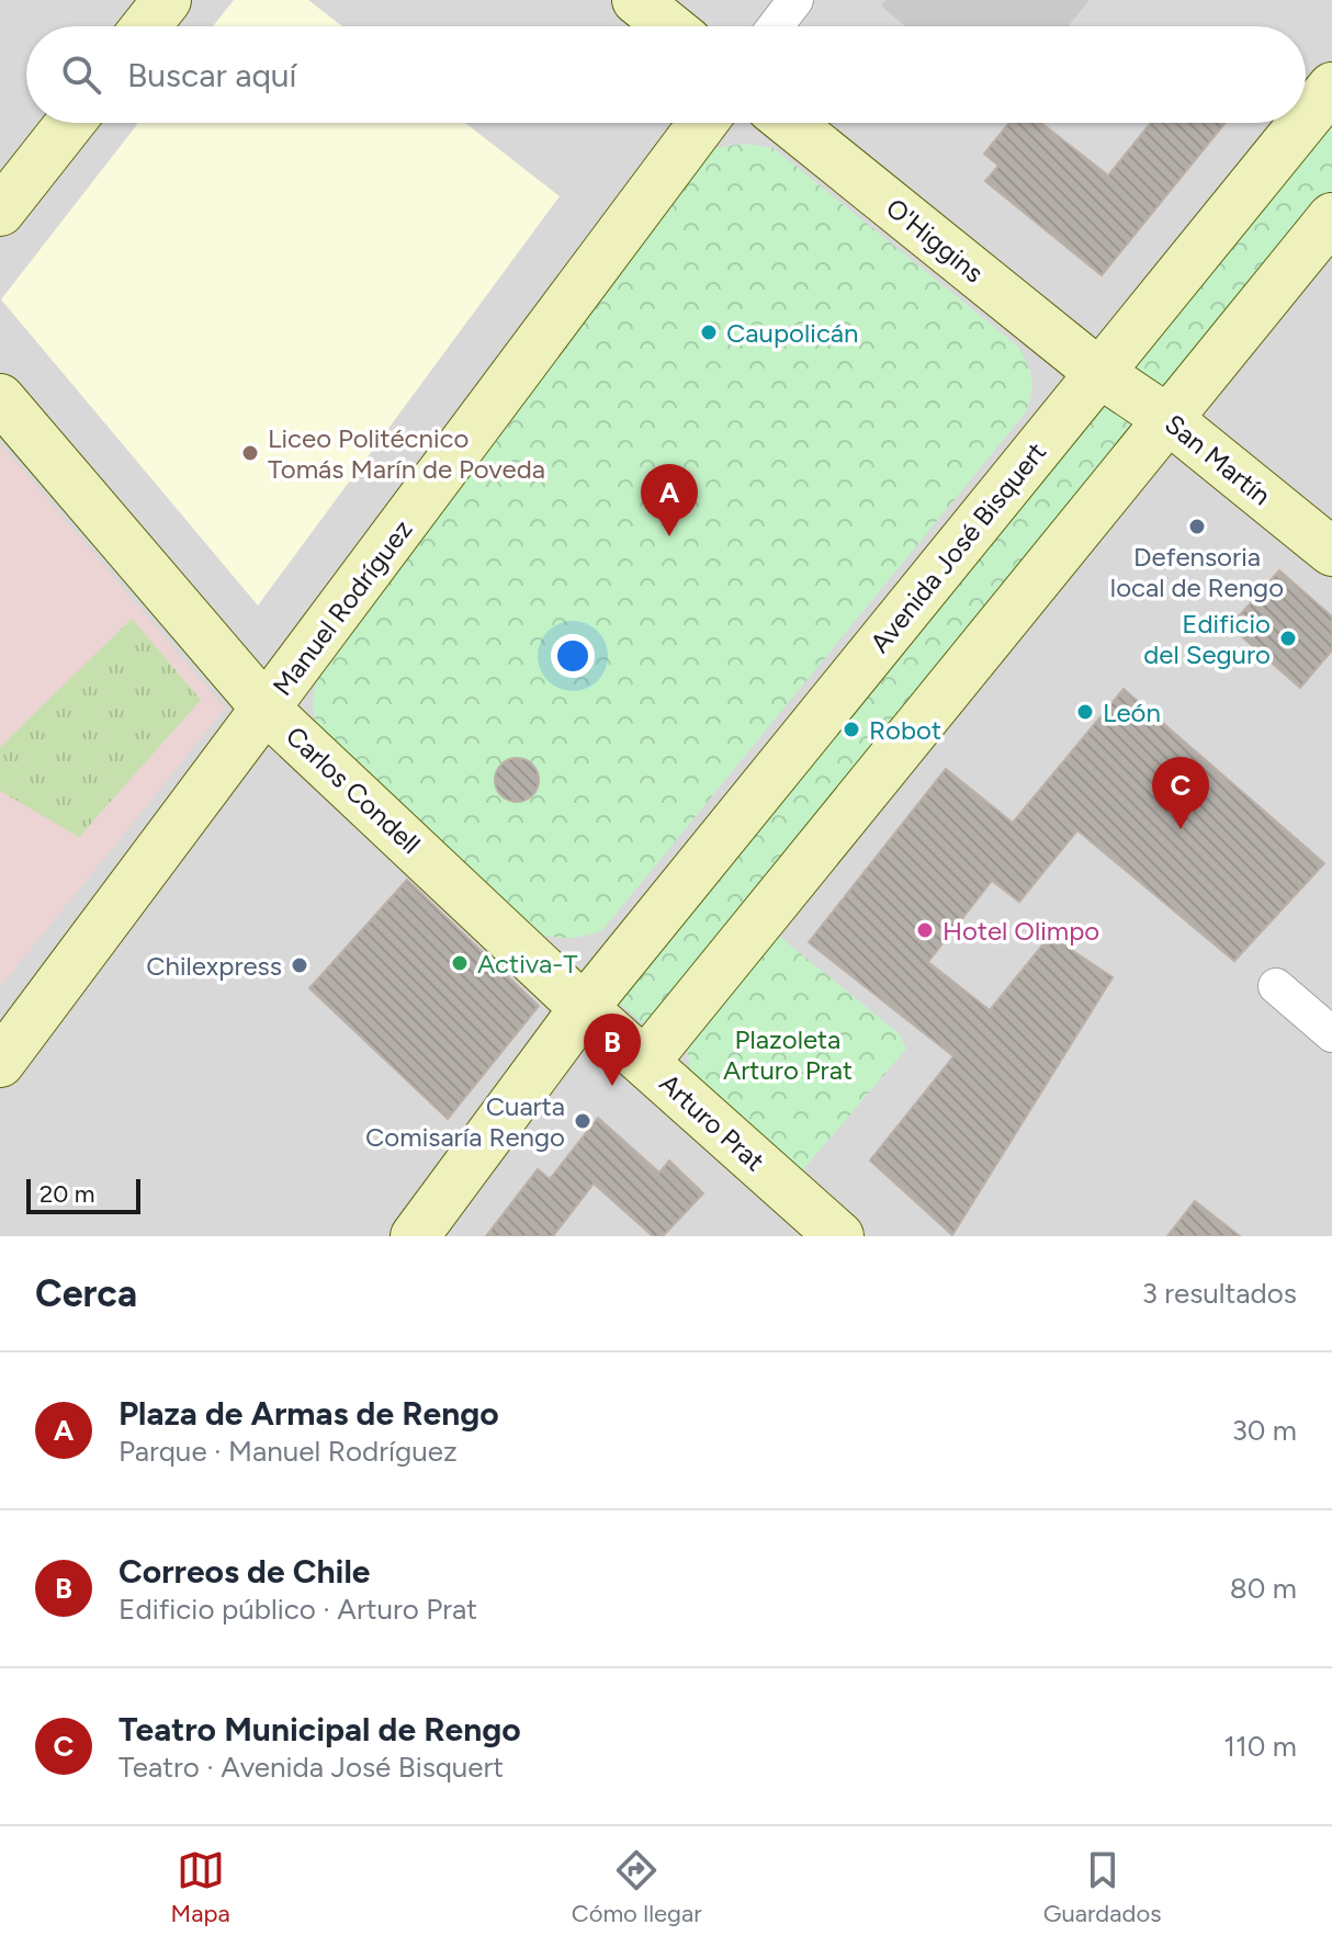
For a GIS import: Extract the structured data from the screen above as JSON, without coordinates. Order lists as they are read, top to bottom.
{
  "streets": {
    "main road": [
      "O'Higgins",
      "San Martín",
      "Avenida José Bisquert",
      "Manuel Rodríguez",
      "Carlos Condell",
      "Arturo Prat"
    ]
  },
  "crossings": [
    ["O'Higgins", "San Martín"],
    ["O'Higgins", "Avenida José Bisquert"],
    ["San Martín", "Avenida José Bisquert"],
    ["Avenida José Bisquert", "Carlos Condell"],
    ["Avenida José Bisquert", "Arturo Prat"],
    ["Manuel Rodríguez", "Carlos Condell"],
    ["Carlos Condell", "Arturo Prat"]
  ],
  "parks": ["Plazoleta Arturo Prat"],
  "places": [
    "Caupolicán",
    "Liceo Politécnico Tomás Marín de Poveda",
    "Defensoria local de Rengo",
    "Edificio del Seguro",
    "León",
    "Robot",
    "Hotel Olimpo",
    "Activa-T",
    "Chilexpress",
    "Cuarta Comisaría Rengo"
  ],
  "scale_bar": "20 m",
  "page": {
    "search": "Buscar aquí",
    "pins": ["A", "C", "B"],
    "scale": "20 m",
    "heading": ["Cerca", "3 resultados"],
    "list": [
      {
        "mark": "A",
        "name": "Plaza de Armas de Rengo",
        "note": "Parque · Manuel Rodríguez",
        "value": "30 m"
      },
      {
        "mark": "B",
        "name": "Correos de Chile",
        "note": "Edificio público · Arturo Prat",
        "value": "80 m"
      },
      {
        "mark": "C",
        "name": "Teatro Municipal de Rengo",
        "note": "Teatro · Avenida José Bisquert",
        "value": "110 m"
      }
    ],
    "nav": ["Mapa", "Cómo llegar", "Guardados"]
  }
}
